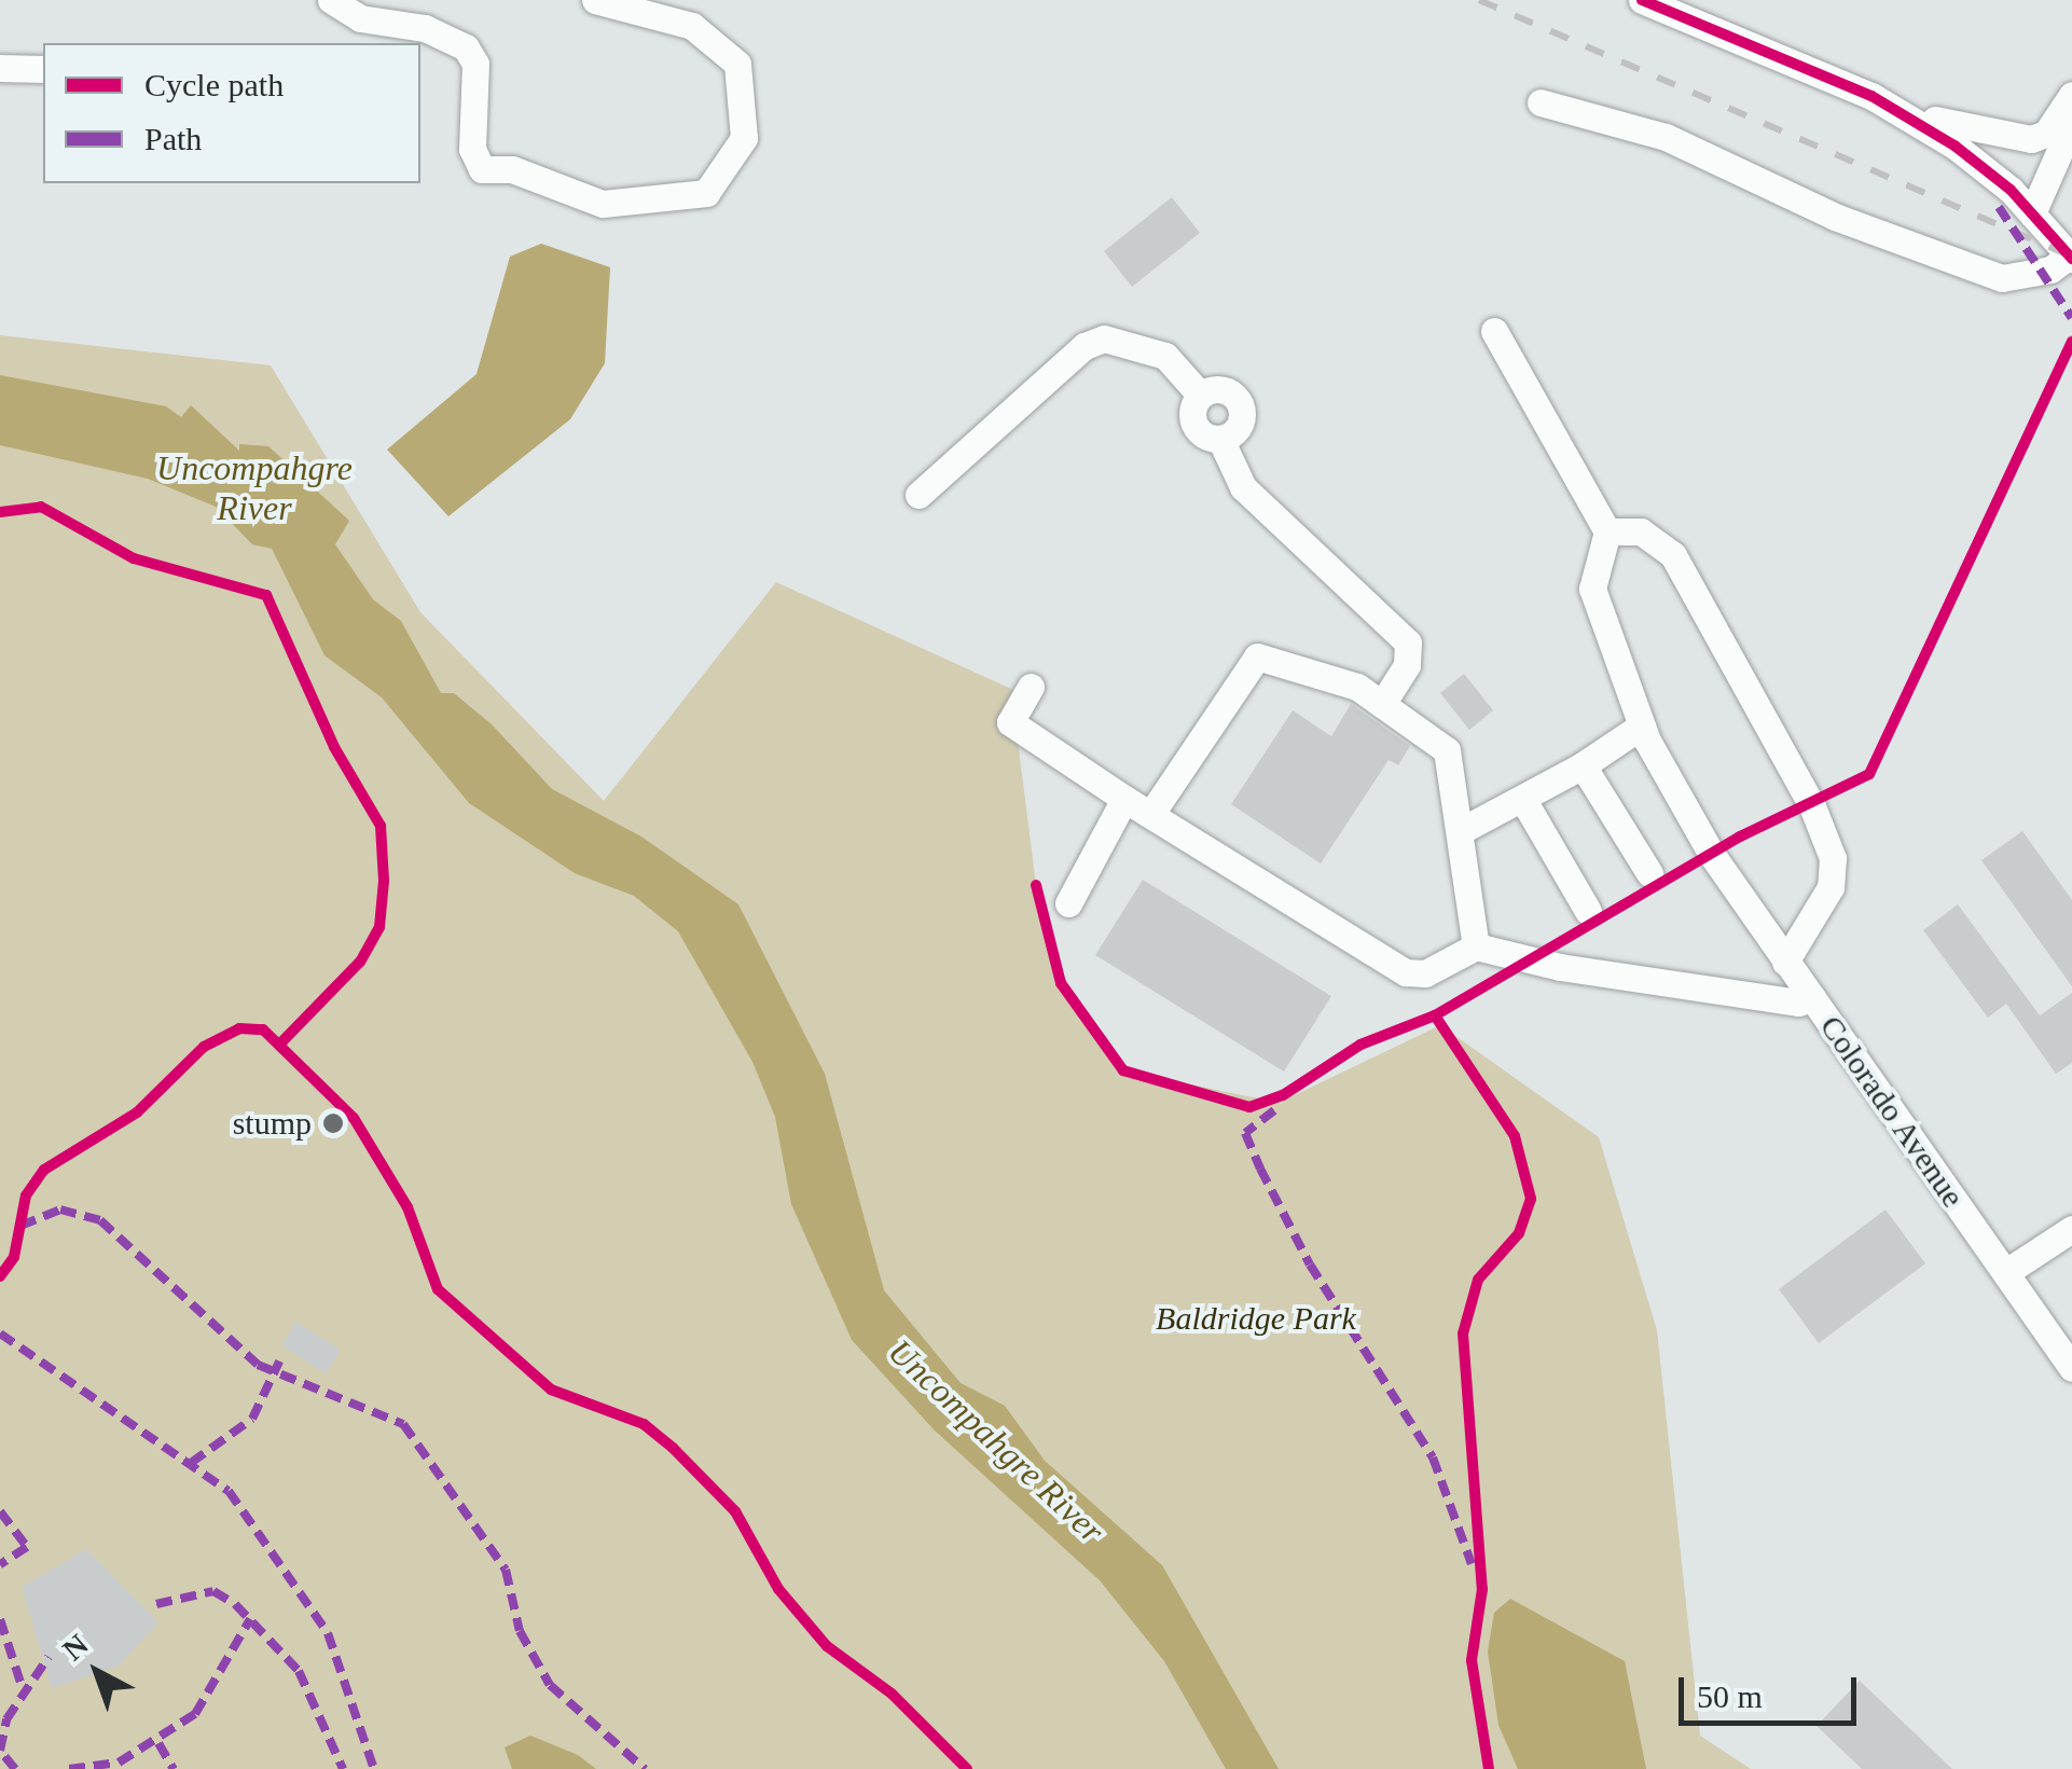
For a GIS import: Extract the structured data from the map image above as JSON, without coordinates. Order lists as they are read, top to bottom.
{
  "streets": {
    "street": ["Colorado Avenue"]
  },
  "water": ["Uncompahgre River"],
  "parks": ["Baldridge Park"],
  "places": ["stump"],
  "legend": ["Cycle path", "Path"],
  "scale_bar": "50 m",
  "north": "top left"
}
